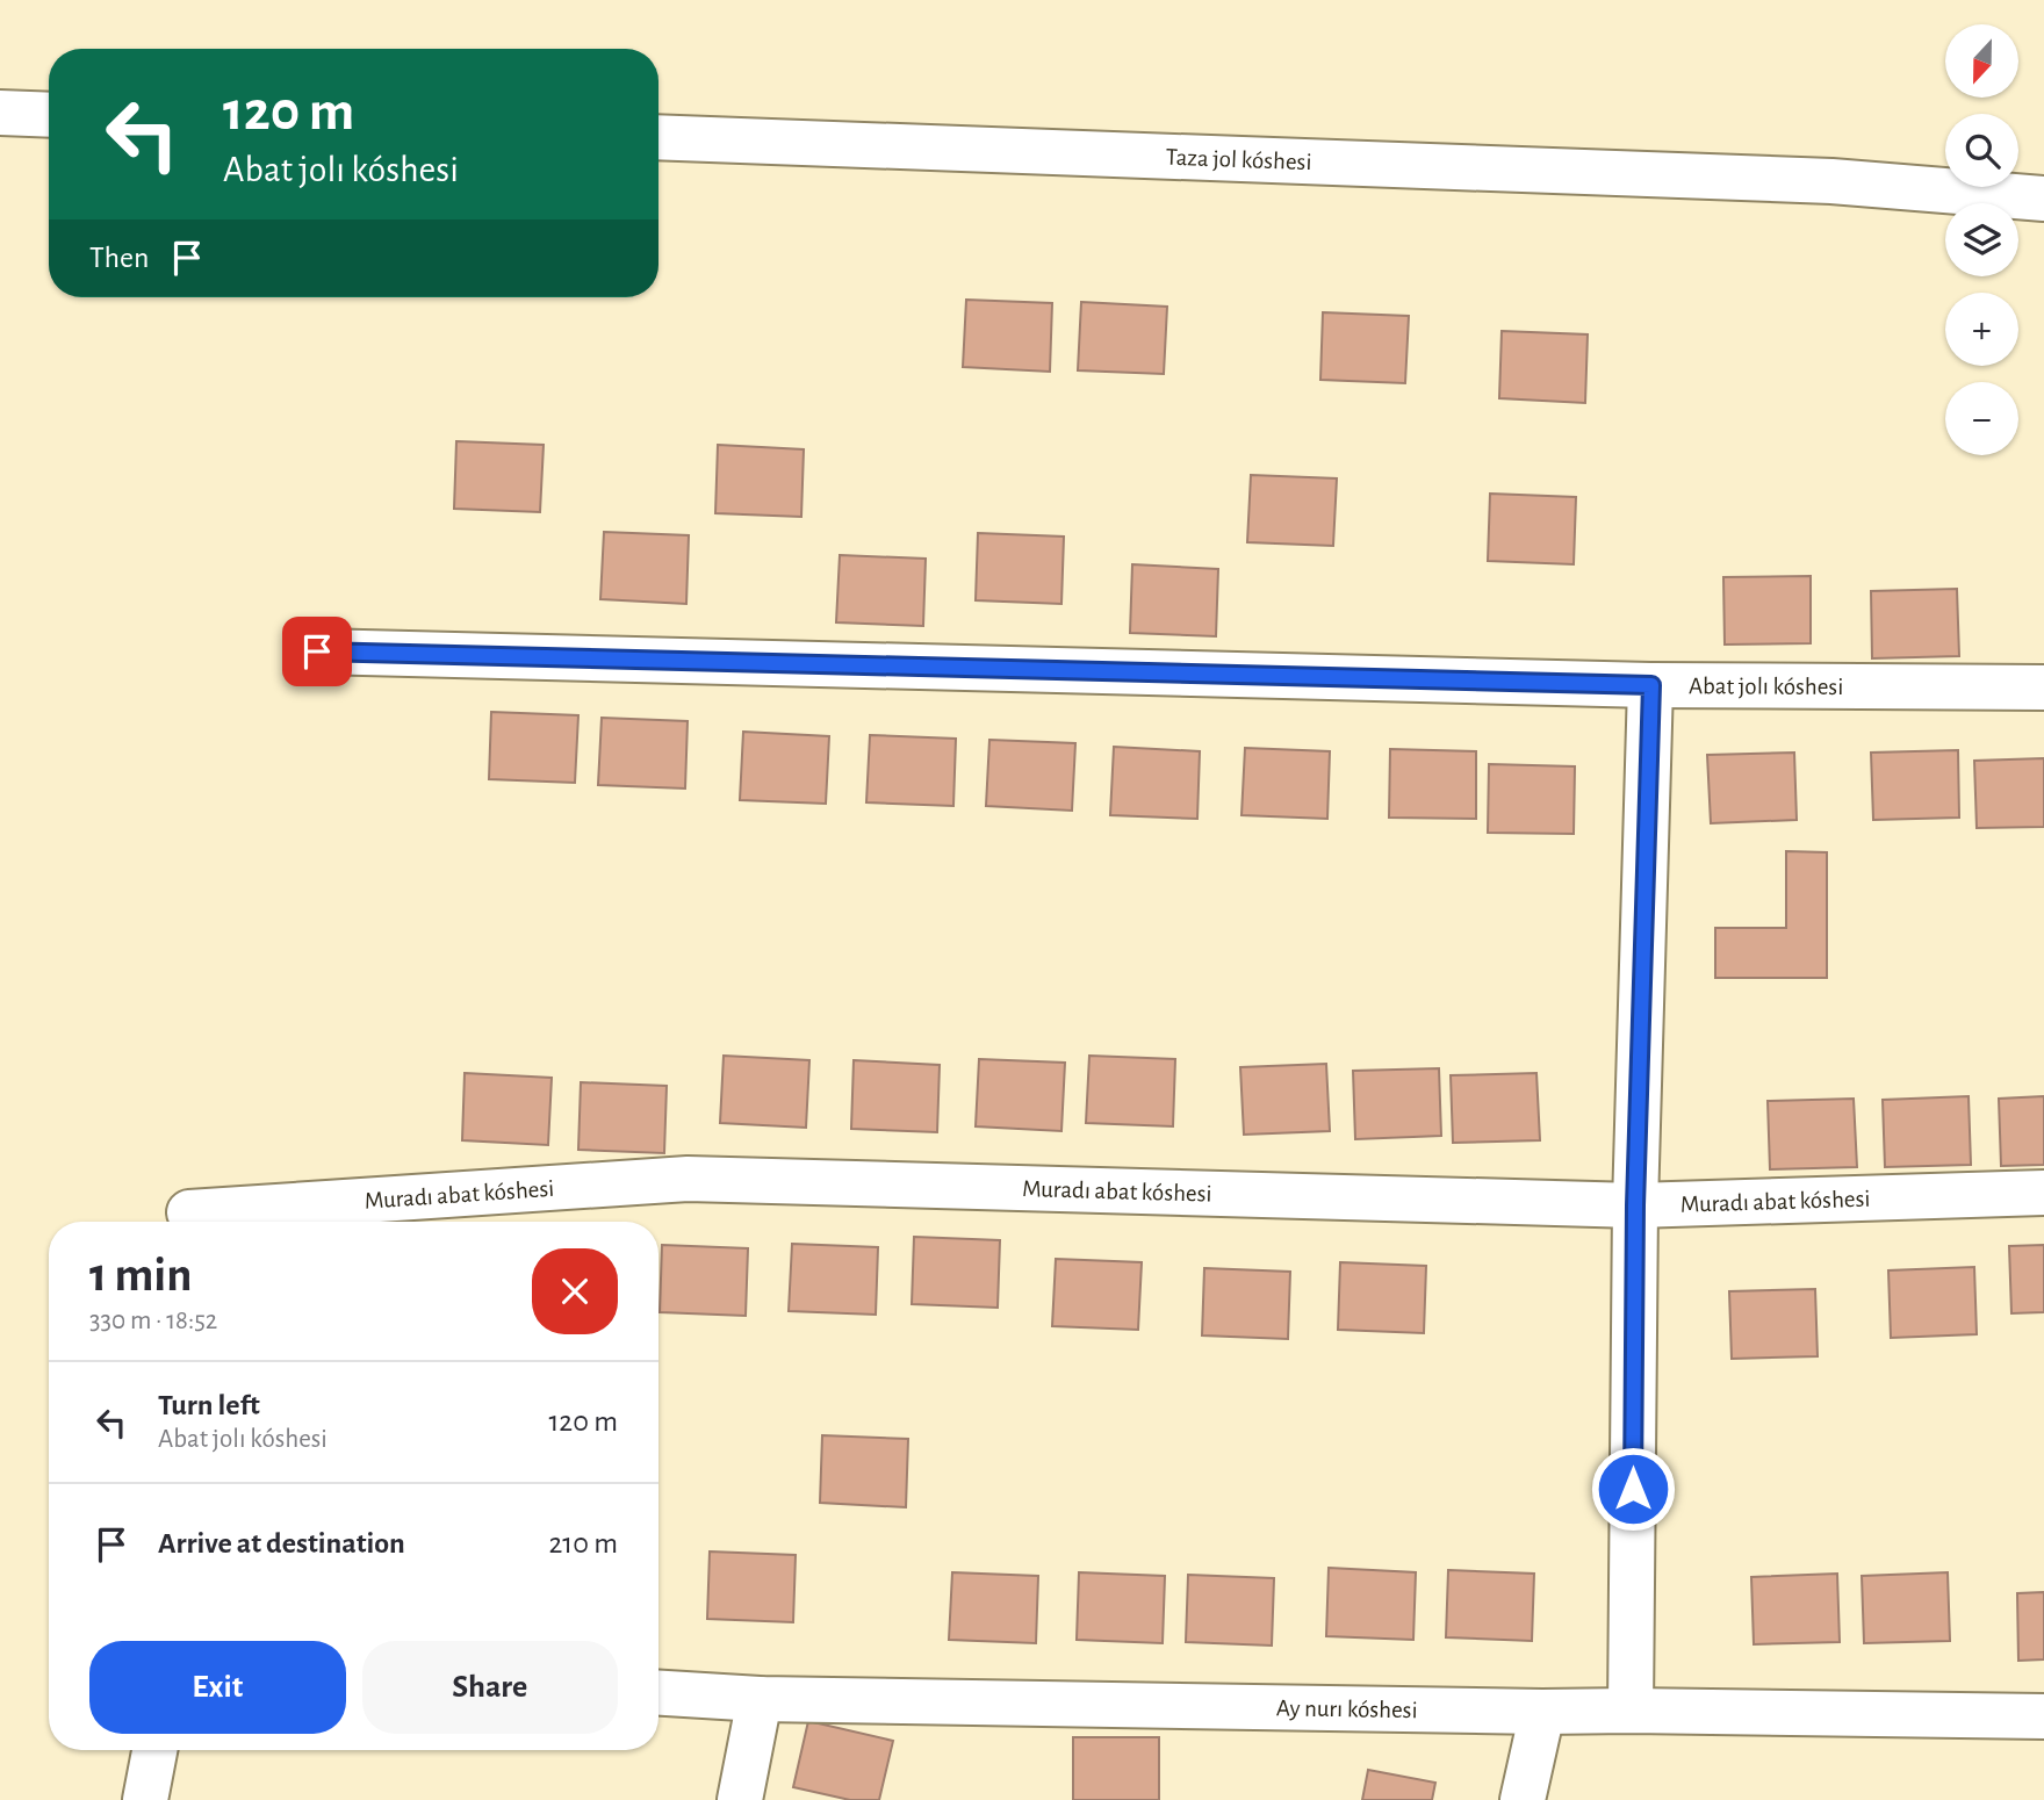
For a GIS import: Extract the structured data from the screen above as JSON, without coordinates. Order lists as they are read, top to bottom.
{
  "streets": {
    "street": [
      "Taza jol kóshesi",
      "Abat jolı kóshesi",
      "Muradı abat kóshesi",
      "Ay nurı kóshesi"
    ]
  },
  "north": "bottom",
  "page": {
    "map_buttons": ["+", "−"],
    "turn": ["120 m", "Abat jolı kóshesi"],
    "then": "Then",
    "heading": ["1 min", "330 m · 18:52"],
    "list": [
      {
        "name": "Turn left",
        "note": "Abat jolı kóshesi",
        "value": "120 m"
      },
      {
        "name": "Arrive at destination",
        "value": "210 m"
      }
    ],
    "buttons": ["Exit", "Share"]
  }
}
